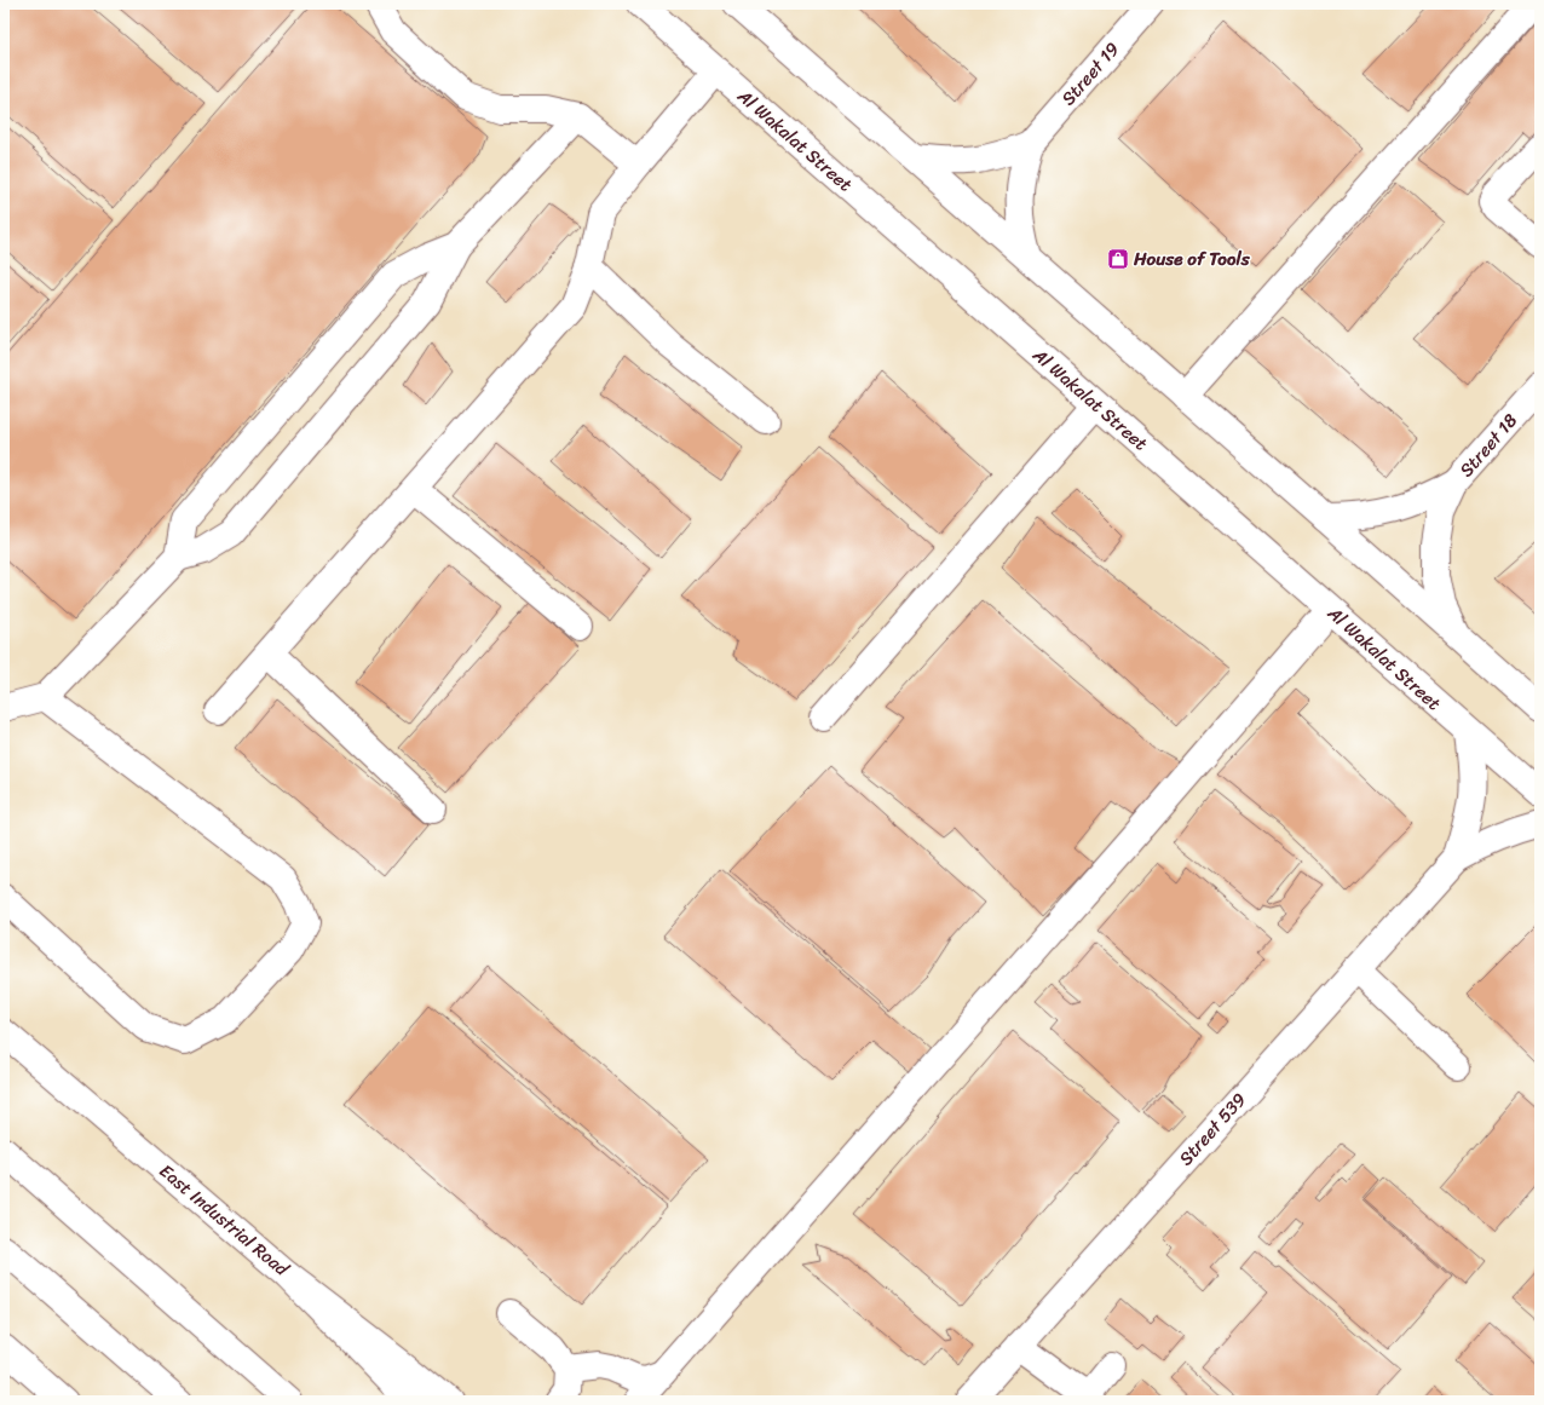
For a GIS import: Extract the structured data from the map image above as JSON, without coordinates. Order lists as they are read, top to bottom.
{
  "streets": {
    "main road": [
      "Street 19",
      "Al Wakalat Street",
      "Street 18",
      "Street 539",
      "East Industrial Road"
    ]
  },
  "crossings": [
    ["Al Wakalat Street", "Street 539"]
  ],
  "places": {
    "shop": ["House of Tools"]
  }
}
